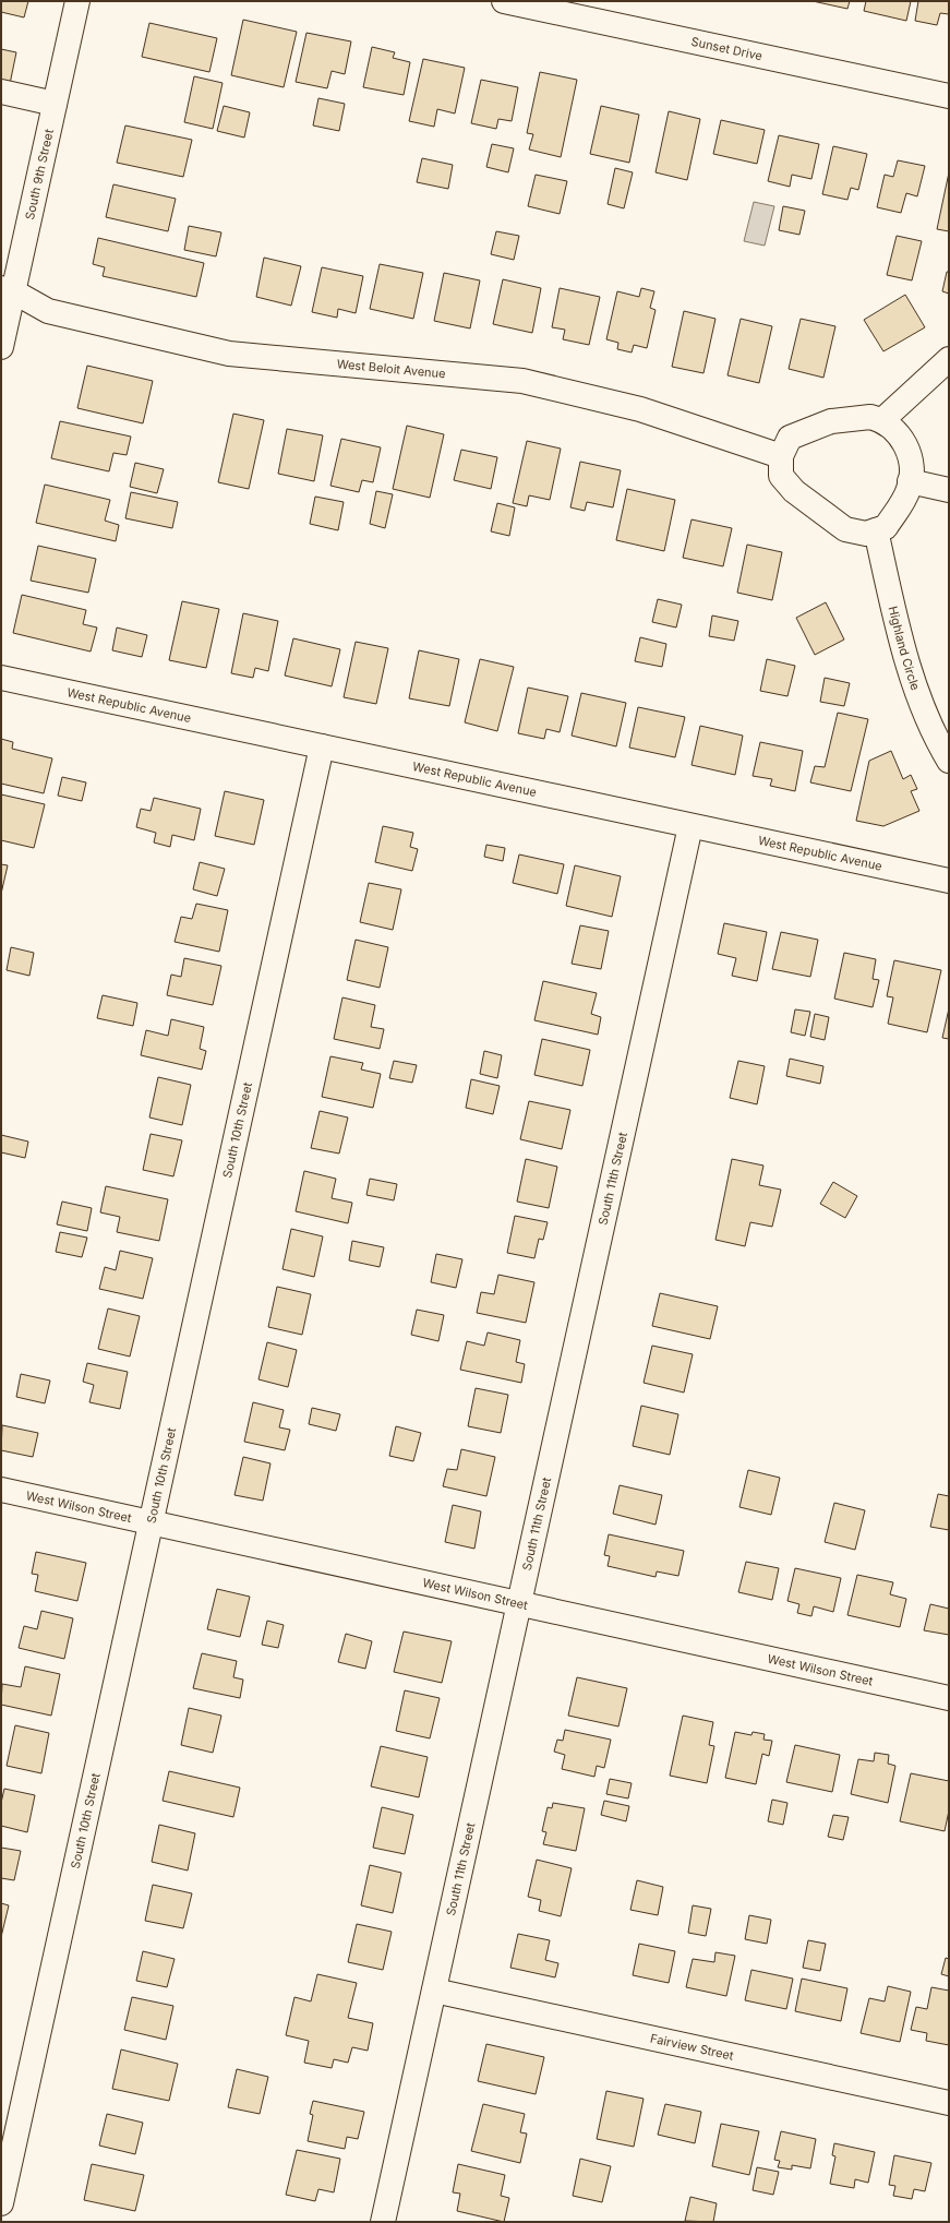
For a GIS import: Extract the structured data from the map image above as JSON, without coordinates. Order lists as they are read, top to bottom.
{
  "streets": {
    "street": [
      "Sunset Drive",
      "South 9th Street",
      "West Beloit Avenue",
      "Highland Circle",
      "West Republic Avenue",
      "South 10th Street",
      "South 11th Street",
      "West Wilson Street",
      "Fairview Street"
    ]
  },
  "crossings": [
    ["South 9th Street", "West Beloit Avenue"],
    ["West Beloit Avenue", "Highland Circle"],
    ["West Republic Avenue", "South 10th Street"],
    ["West Republic Avenue", "South 11th Street"],
    ["South 10th Street", "West Wilson Street"],
    ["South 11th Street", "West Wilson Street"],
    ["South 11th Street", "Fairview Street"]
  ]
}
